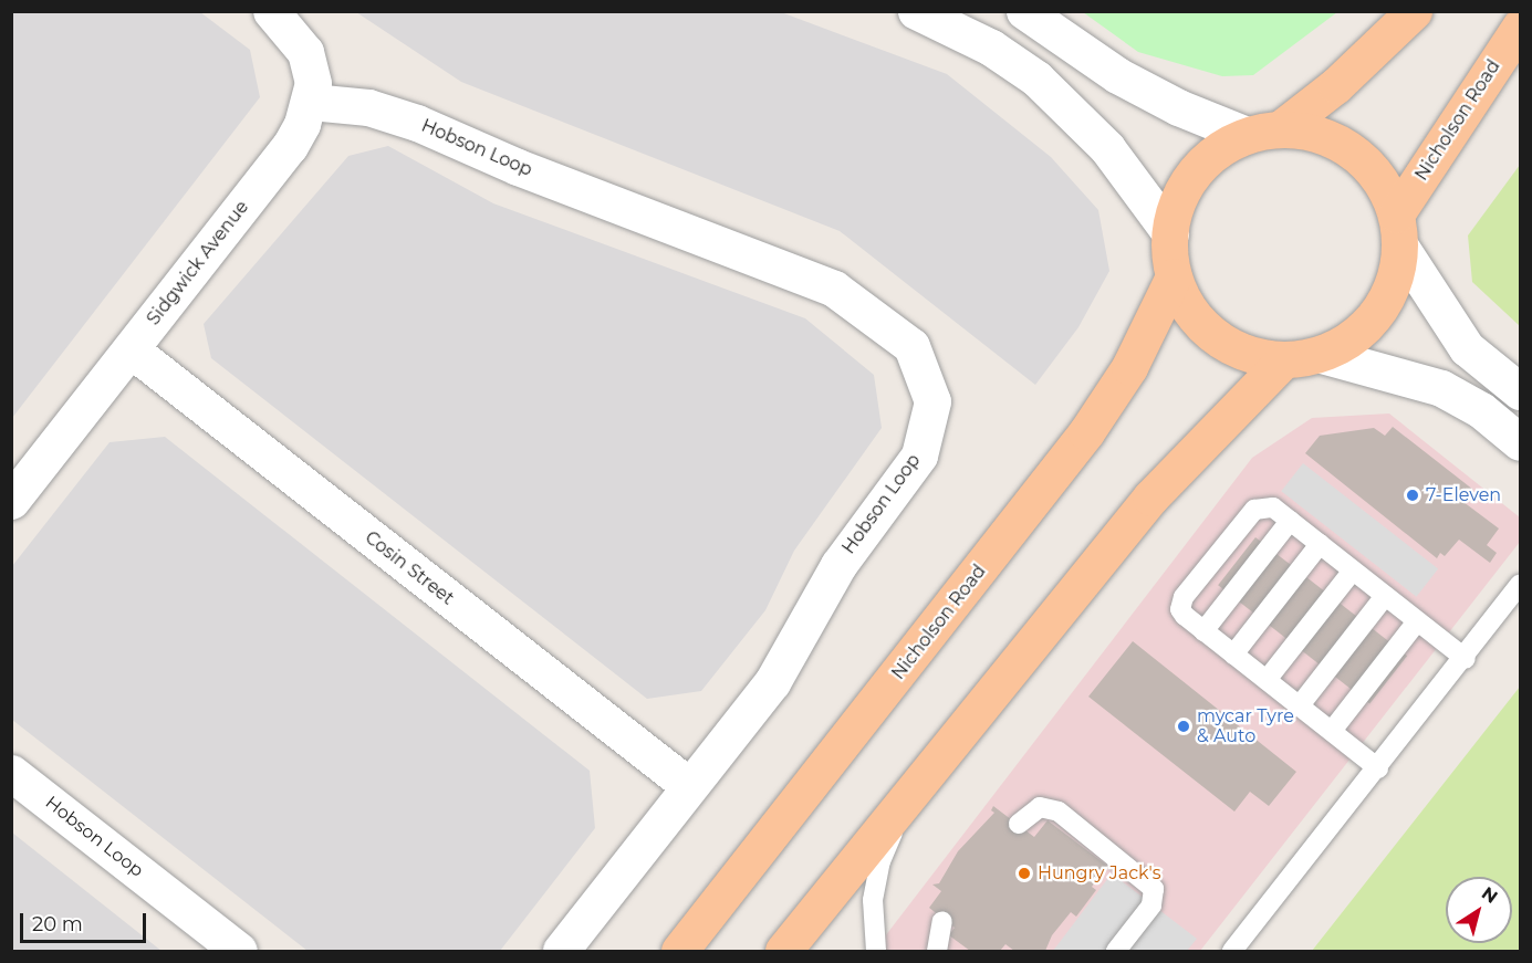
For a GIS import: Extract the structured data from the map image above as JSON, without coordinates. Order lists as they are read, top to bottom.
{
  "streets": {
    "main road": ["Nicholson Road"],
    "street": ["Hobson Loop", "Sidgwick Avenue", "Cosin Street"]
  },
  "crossings": [
    ["Hobson Loop", "Sidgwick Avenue"],
    ["Hobson Loop", "Cosin Street"],
    ["Sidgwick Avenue", "Cosin Street"]
  ],
  "places": ["7-Eleven", "mycar Tyre & Auto", "Hungry Jack's"],
  "scale_bar": "20 m",
  "north": "top right"
}
